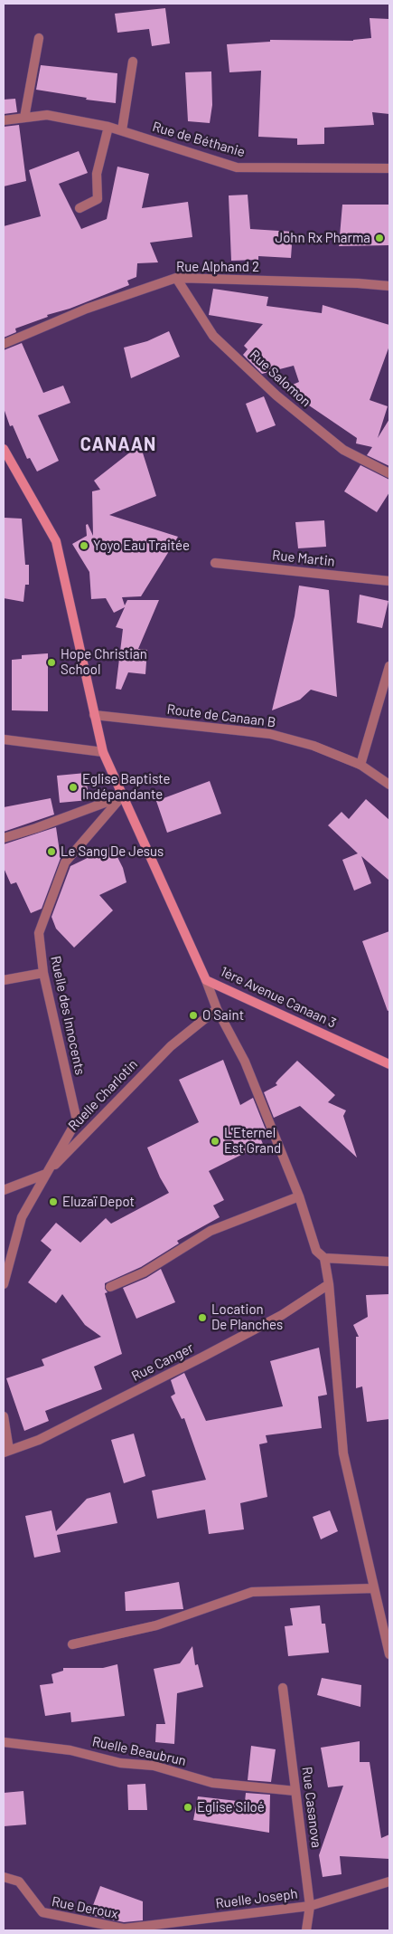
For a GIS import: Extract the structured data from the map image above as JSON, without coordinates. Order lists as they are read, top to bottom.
{
  "streets": {
    "main road": ["1ère Avenue Canaan 3"],
    "street": [
      "Rue de Béthanie",
      "Rue Alphand 2",
      "Rue Salomon",
      "Rue Martin",
      "Route de Canaan B",
      "Ruelle des Innocents",
      "Ruelle Charlotin",
      "Rue Canger",
      "Ruelle Beaubrun",
      "Rue Casanova",
      "Ruelle Joseph",
      "Rue Deroux"
    ]
  },
  "crossings": [
    ["Rue Alphand 2", "Rue Salomon"],
    ["Route de Canaan B", "1ère Avenue Canaan 3"],
    ["1ère Avenue Canaan 3", "Ruelle des Innocents"],
    ["Ruelle des Innocents", "Ruelle Charlotin"],
    ["Ruelle Beaubrun", "Rue Casanova"],
    ["Rue Casanova", "Ruelle Joseph"],
    ["Ruelle Joseph", "Rue Deroux"]
  ],
  "districts": ["CANAAN"],
  "places": [
    "John Rx Pharma",
    "Yoyo Eau Traitée",
    "Hope Christian School",
    "Eglise Baptiste Indépandante",
    "Le Sang De Jesus",
    "O Saint",
    "L'Eternel Est Grand",
    "Eluzaï Depot",
    "Location De Planches",
    "Eglise Siloé"
  ]
}
